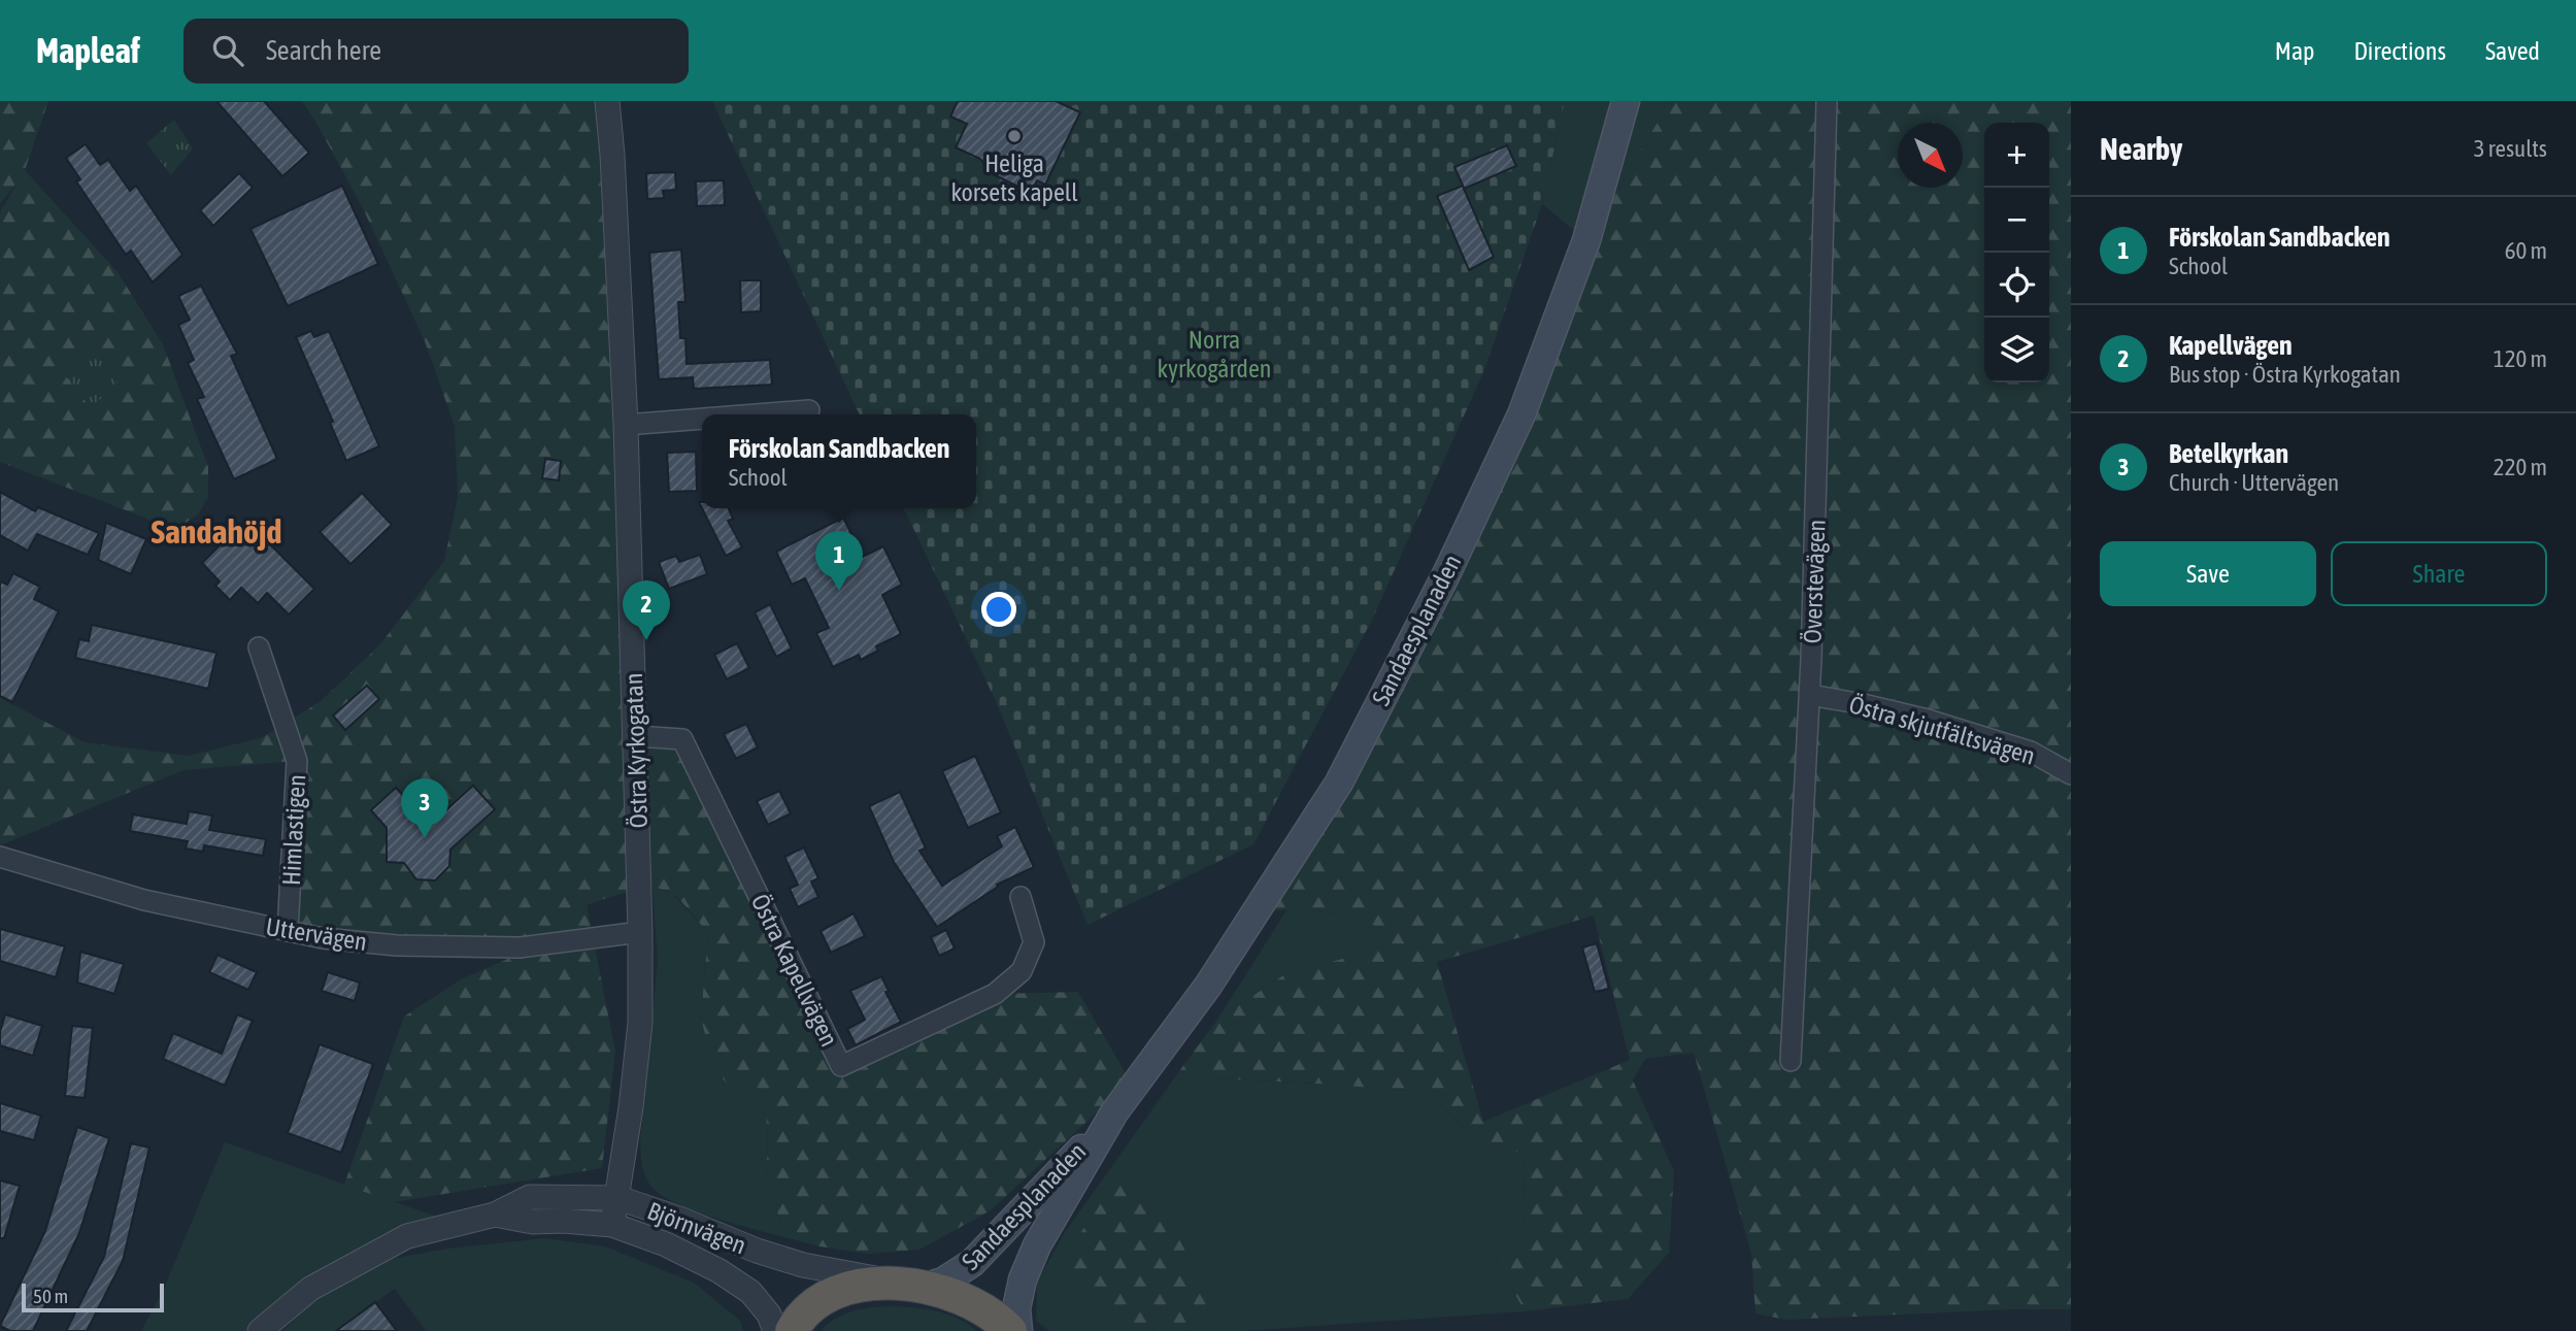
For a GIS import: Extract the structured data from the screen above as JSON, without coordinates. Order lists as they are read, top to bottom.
{
  "streets": {
    "main road": ["Sandaesplanaden"],
    "street": [
      "Överstevägen",
      "Östra skjutfältsvägen",
      "Östra Kyrkogatan",
      "Himlastigen",
      "Uttervägen",
      "Östra Kapellvägen",
      "Björnvägen"
    ]
  },
  "crossings": [
    ["Överstevägen", "Östra skjutfältsvägen"],
    ["Sandaesplanaden", "Björnvägen"],
    ["Östra Kyrkogatan", "Uttervägen"],
    ["Östra Kyrkogatan", "Östra Kapellvägen"],
    ["Östra Kyrkogatan", "Björnvägen"],
    ["Himlastigen", "Uttervägen"]
  ],
  "districts": ["Sandahöjd"],
  "parks": ["Norra kyrkogården"],
  "places": ["Heliga korsets kapell"],
  "scale_bar": "50 m",
  "north": "bottom right",
  "page": {
    "header": "Mapleaf",
    "search": "Search here",
    "nav": ["Map", "Directions", "Saved"],
    "heading": ["Nearby", "3 results"],
    "map_buttons": ["+", "−"],
    "list": [
      {
        "mark": "1",
        "name": "Förskolan Sandbacken",
        "note": "School",
        "value": "60 m"
      },
      {
        "mark": "2",
        "name": "Kapellvägen",
        "note": "Bus stop · Östra Kyrkogatan",
        "value": "120 m"
      },
      {
        "mark": "3",
        "name": "Betelkyrkan",
        "note": "Church · Uttervägen",
        "value": "220 m"
      }
    ],
    "popup": ["Förskolan Sandbacken", "School"],
    "buttons": ["Save", "Share"],
    "pins": ["1", "2", "3"],
    "scale": "50 m"
  }
}
